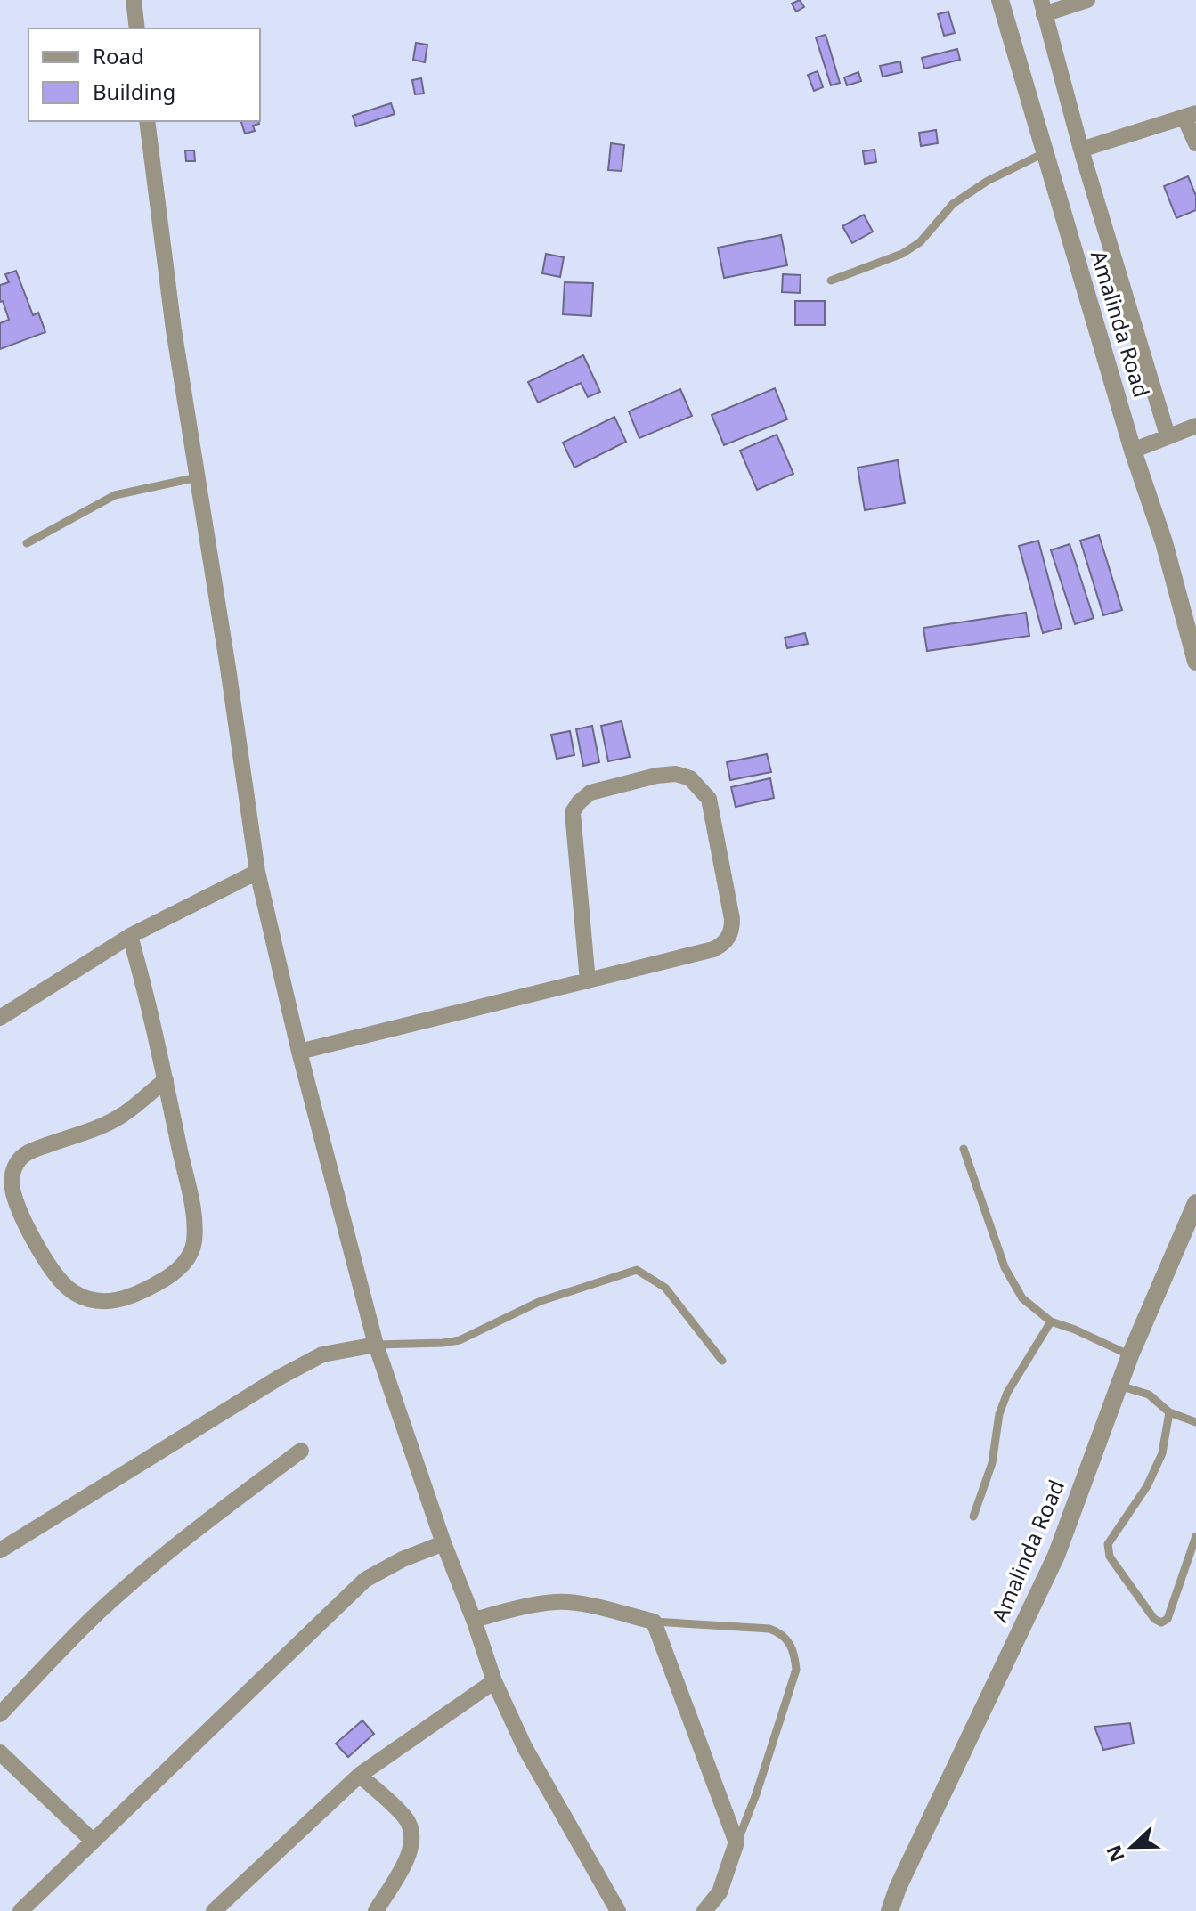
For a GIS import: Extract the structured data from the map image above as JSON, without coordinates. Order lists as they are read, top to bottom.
{
  "streets": {
    "street": ["Amalinda Road"]
  },
  "legend": ["Road", "Building"],
  "north": "left"
}
